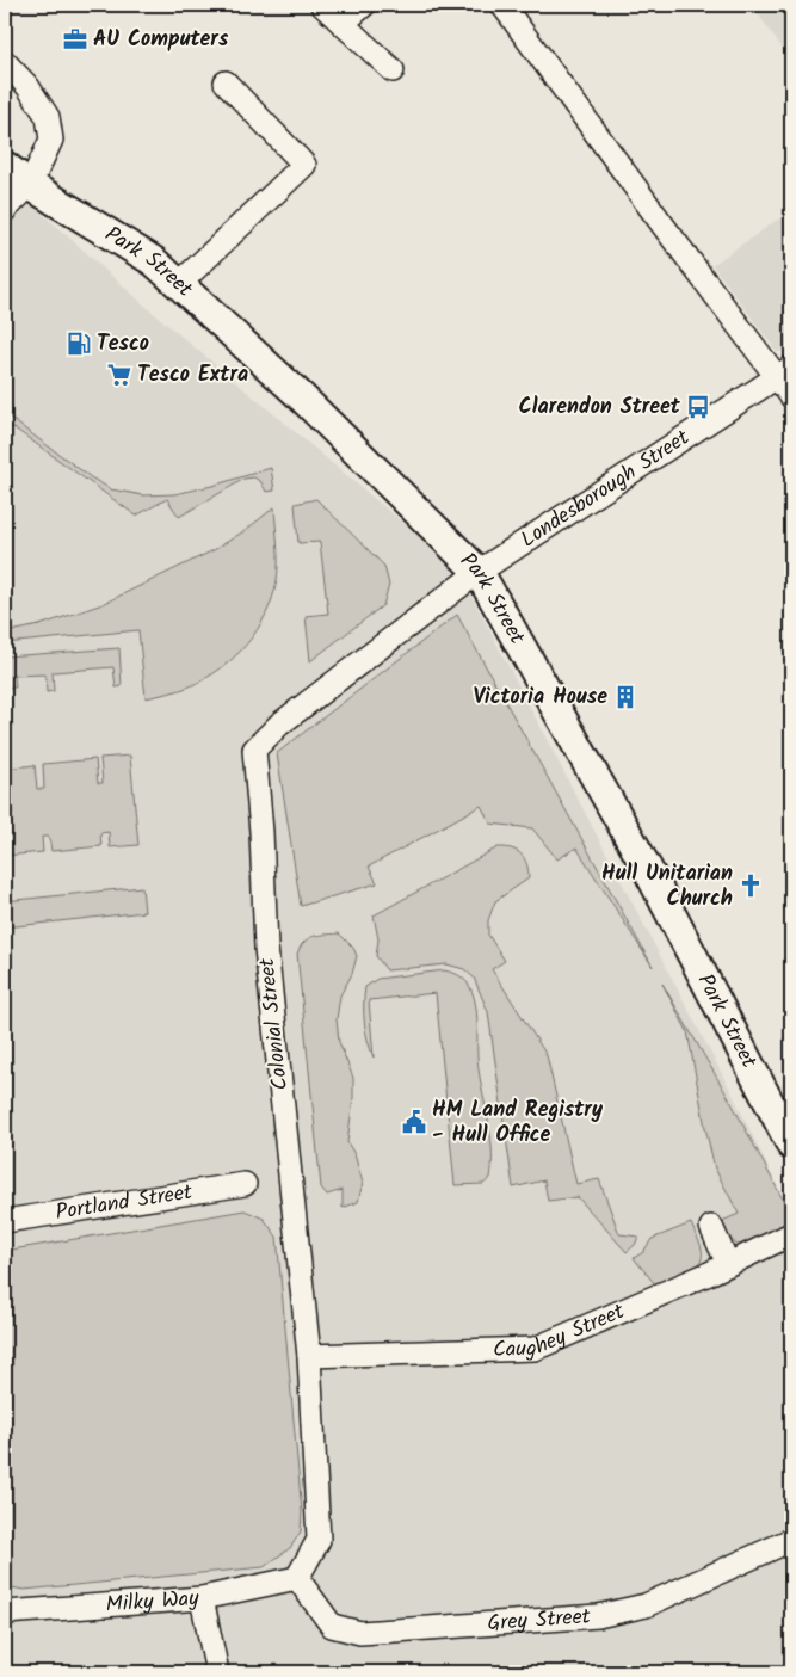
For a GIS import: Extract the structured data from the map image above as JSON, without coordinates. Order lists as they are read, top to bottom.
{
  "streets": {
    "street": [
      "Park Street",
      "Londesborough Street",
      "Colonial Street",
      "Portland Street",
      "Caughey Street",
      "Milky Way",
      "Grey Street"
    ]
  },
  "crossings": [
    ["Park Street", "Londesborough Street"],
    ["Park Street", "Colonial Street"],
    ["Londesborough Street", "Colonial Street"],
    ["Colonial Street", "Caughey Street"],
    ["Colonial Street", "Milky Way"],
    ["Colonial Street", "Grey Street"],
    ["Milky Way", "Grey Street"]
  ],
  "places": {
    "office": ["AU Computers"],
    "fuel station": ["Tesco"],
    "supermarket": ["Tesco Extra"],
    "bus stop": ["Clarendon Street"],
    "building": ["Victoria House"],
    "church": ["Hull Unitarian Church"],
    "public building": ["HM Land Registry - Hull Office"]
  }
}
